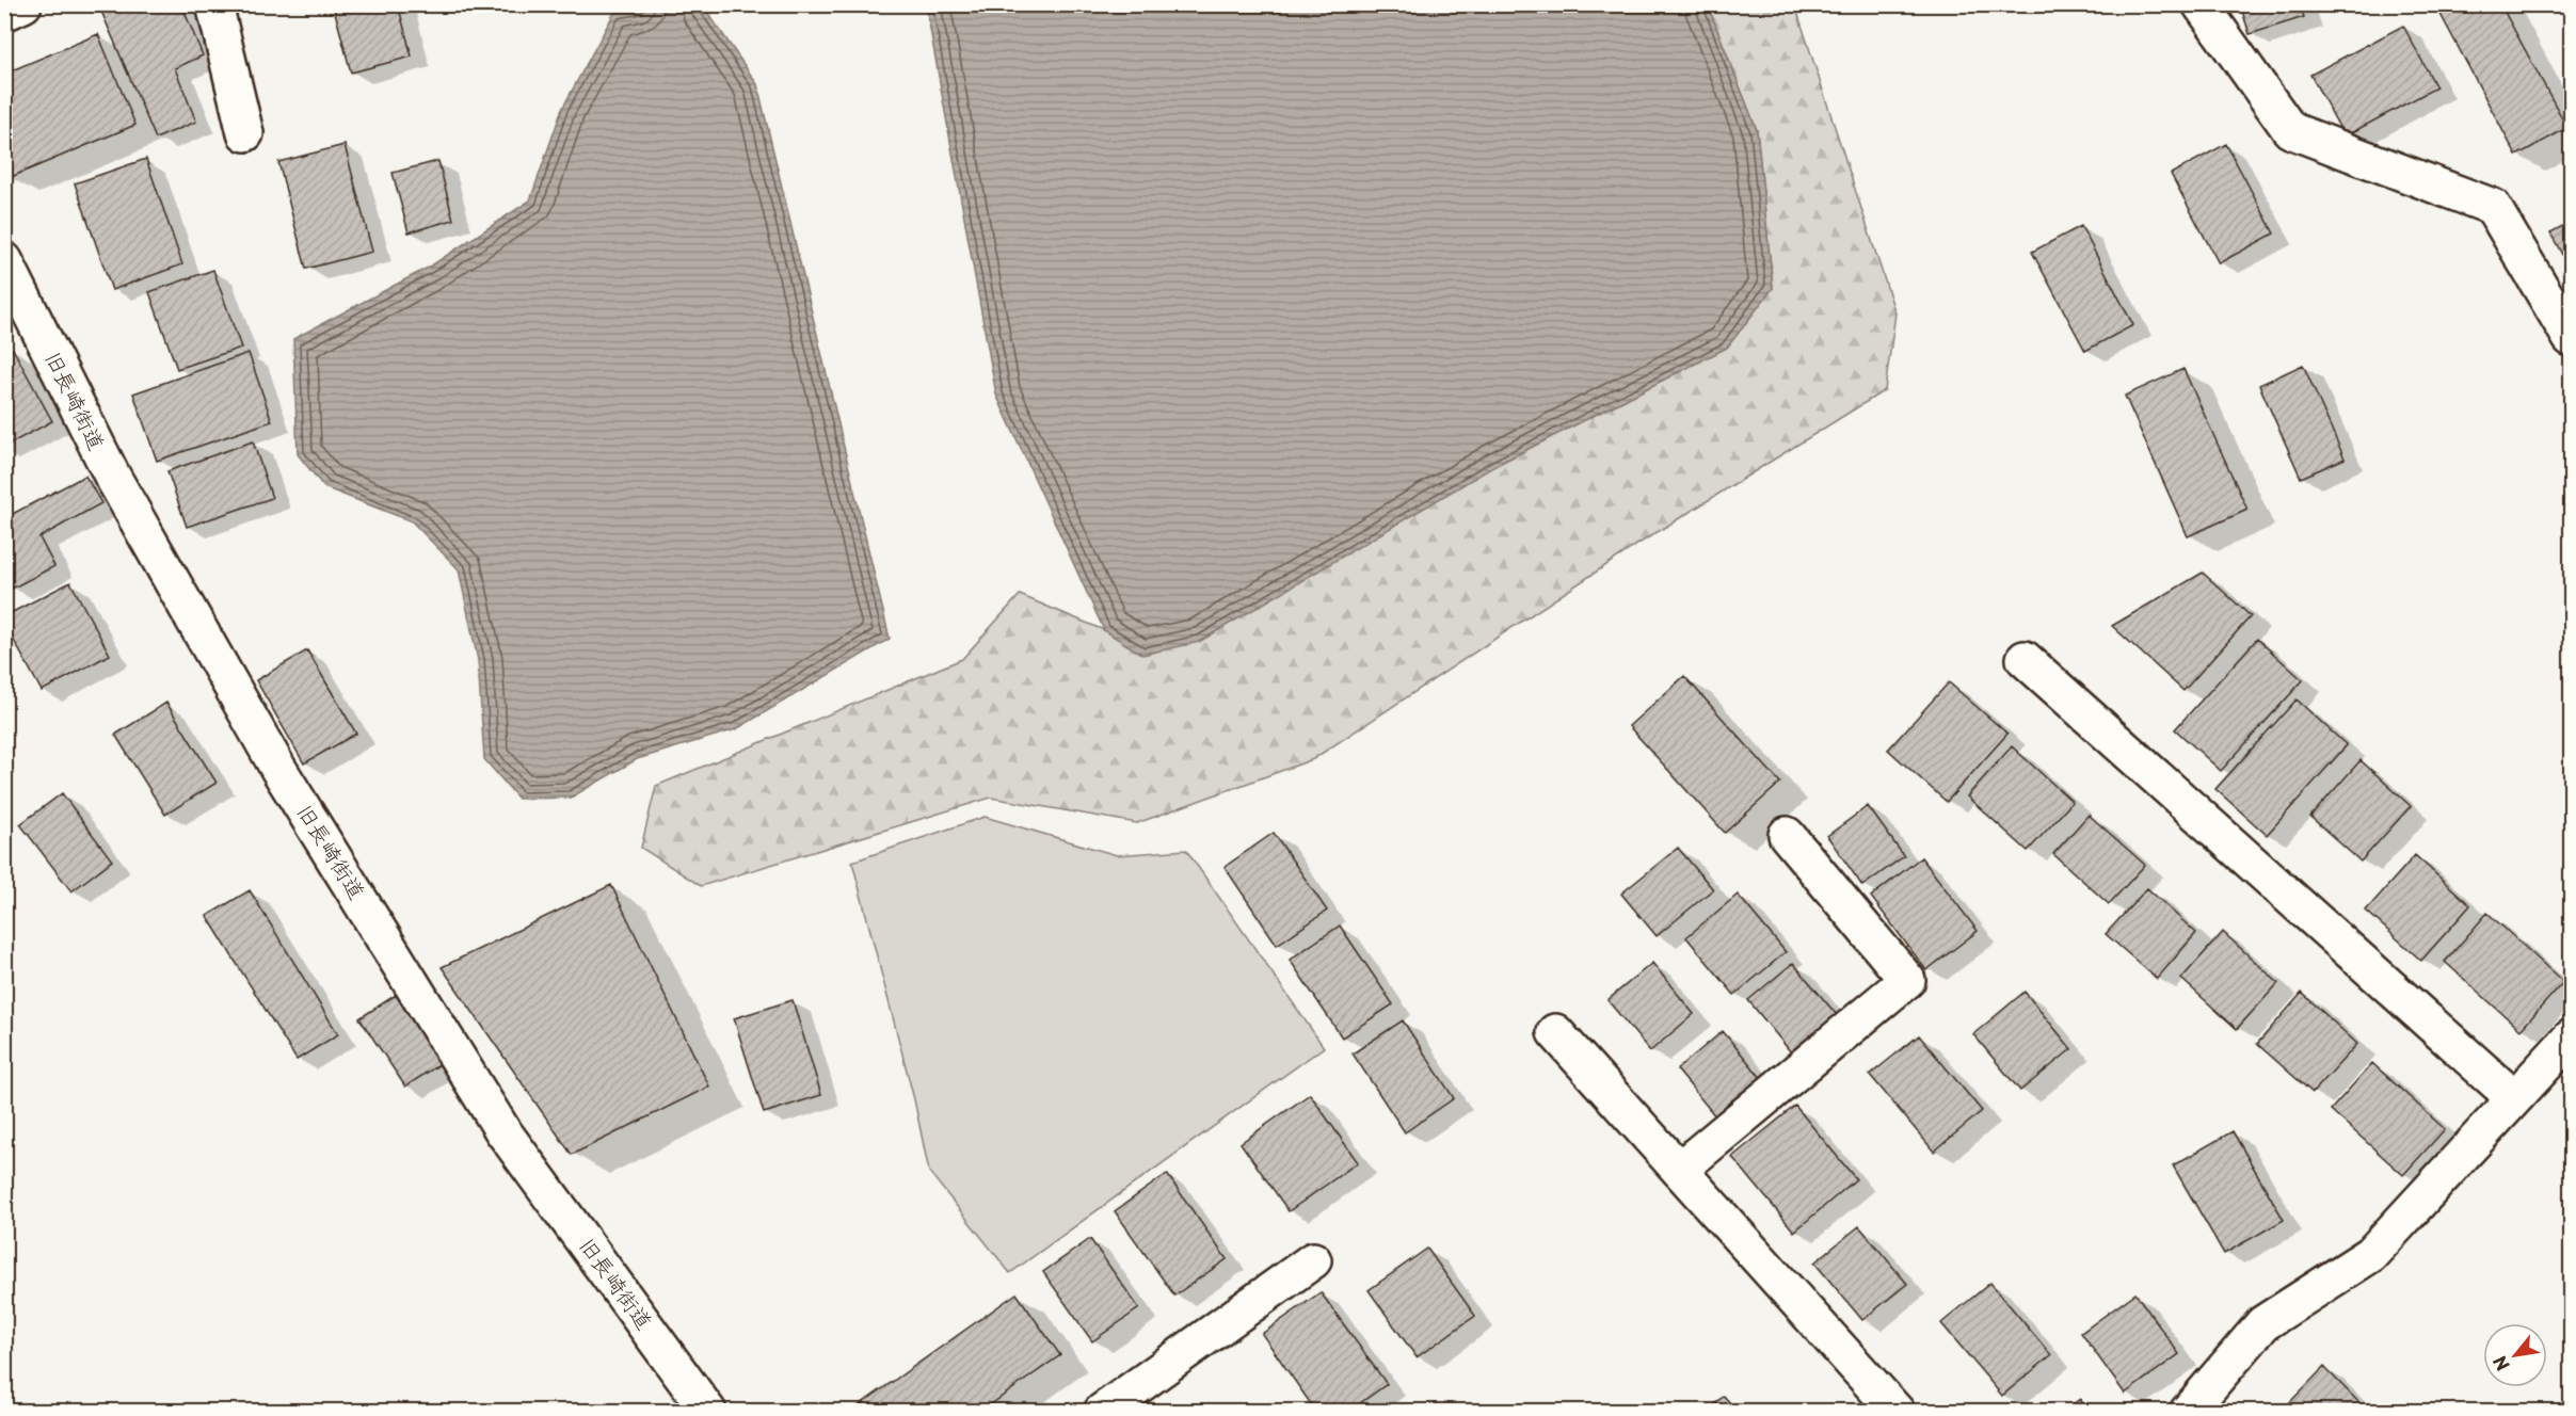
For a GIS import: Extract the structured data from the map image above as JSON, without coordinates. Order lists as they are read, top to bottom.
{
  "streets": {
    "street": ["旧長崎街道"]
  },
  "north": "bottom left"
}
